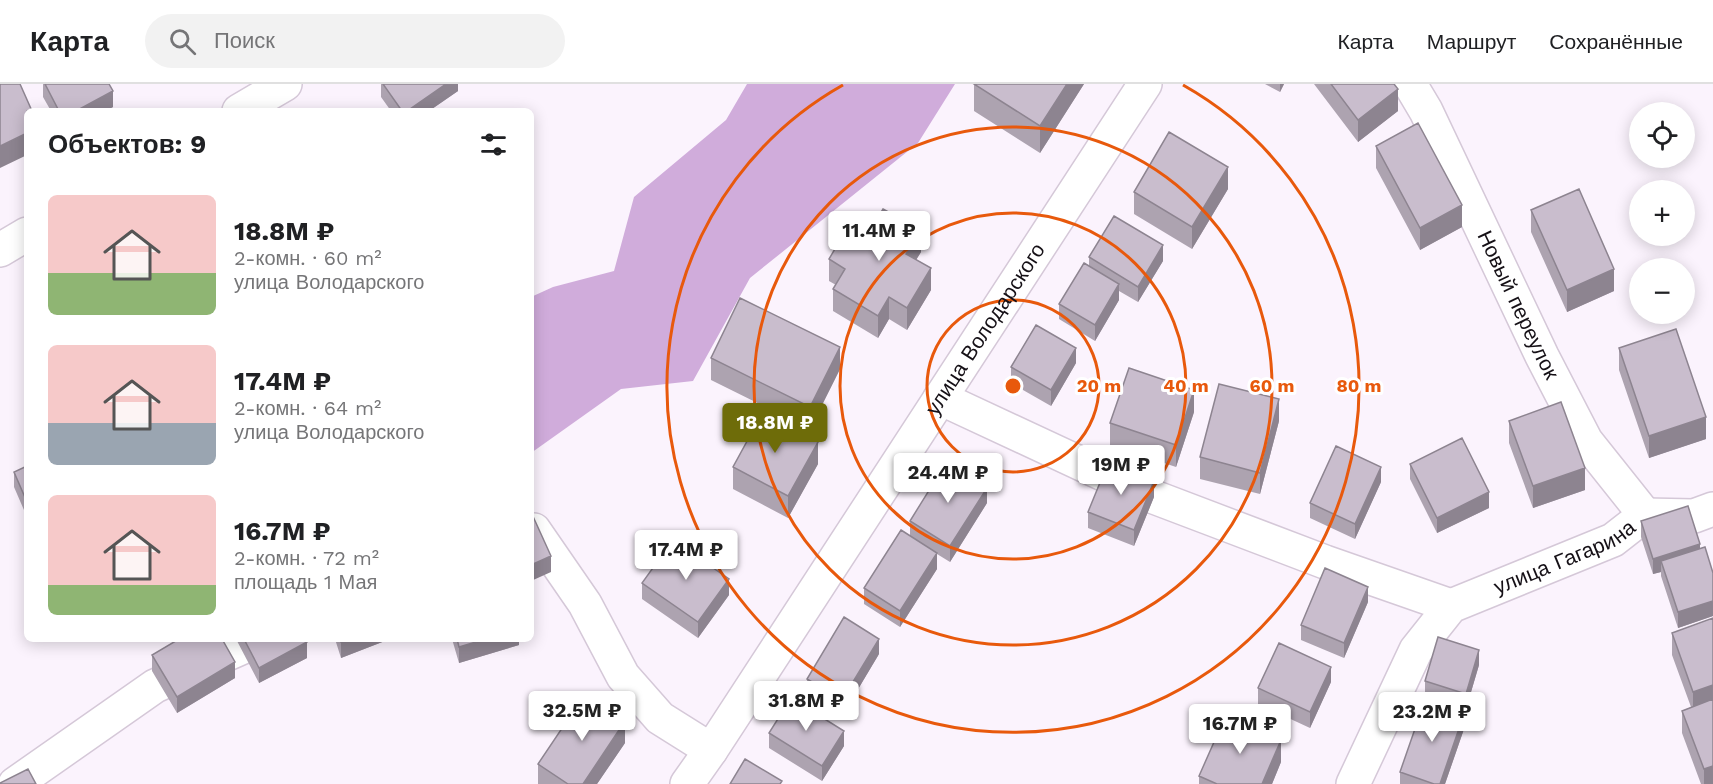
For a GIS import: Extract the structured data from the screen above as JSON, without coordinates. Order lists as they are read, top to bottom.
{
  "streets": {
    "street": ["Новый переулок", "улица Володарского", "улица Гагарина"]
  },
  "crossings": [
    ["Новый переулок", "улица Гагарина"]
  ],
  "page": {
    "header": "Карта",
    "search": "Поиск",
    "nav": ["Карта", "Маршрут", "Сохранённые"],
    "map_buttons": ["+", "−"],
    "heading": "Объектов: 9",
    "list": [
      {
        "name": "18.8M ₽",
        "note": "2-комн. · 60 m² · улица Володарского"
      },
      {
        "name": "17.4M ₽",
        "note": "2-комн. · 64 m² · улица Володарского"
      },
      {
        "name": "16.7M ₽",
        "note": "2-комн. · 72 m² · площадь 1 Мая"
      }
    ],
    "price": [
      "11.4M ₽",
      "18.8M ₽",
      "19M ₽",
      "24.4M ₽",
      "17.4M ₽",
      "31.8M ₽",
      "32.5M ₽",
      "23.2M ₽",
      "16.7M ₽"
    ]
  },
  "rings": [
    "20 m",
    "40 m",
    "60 m",
    "80 m"
  ]
}
